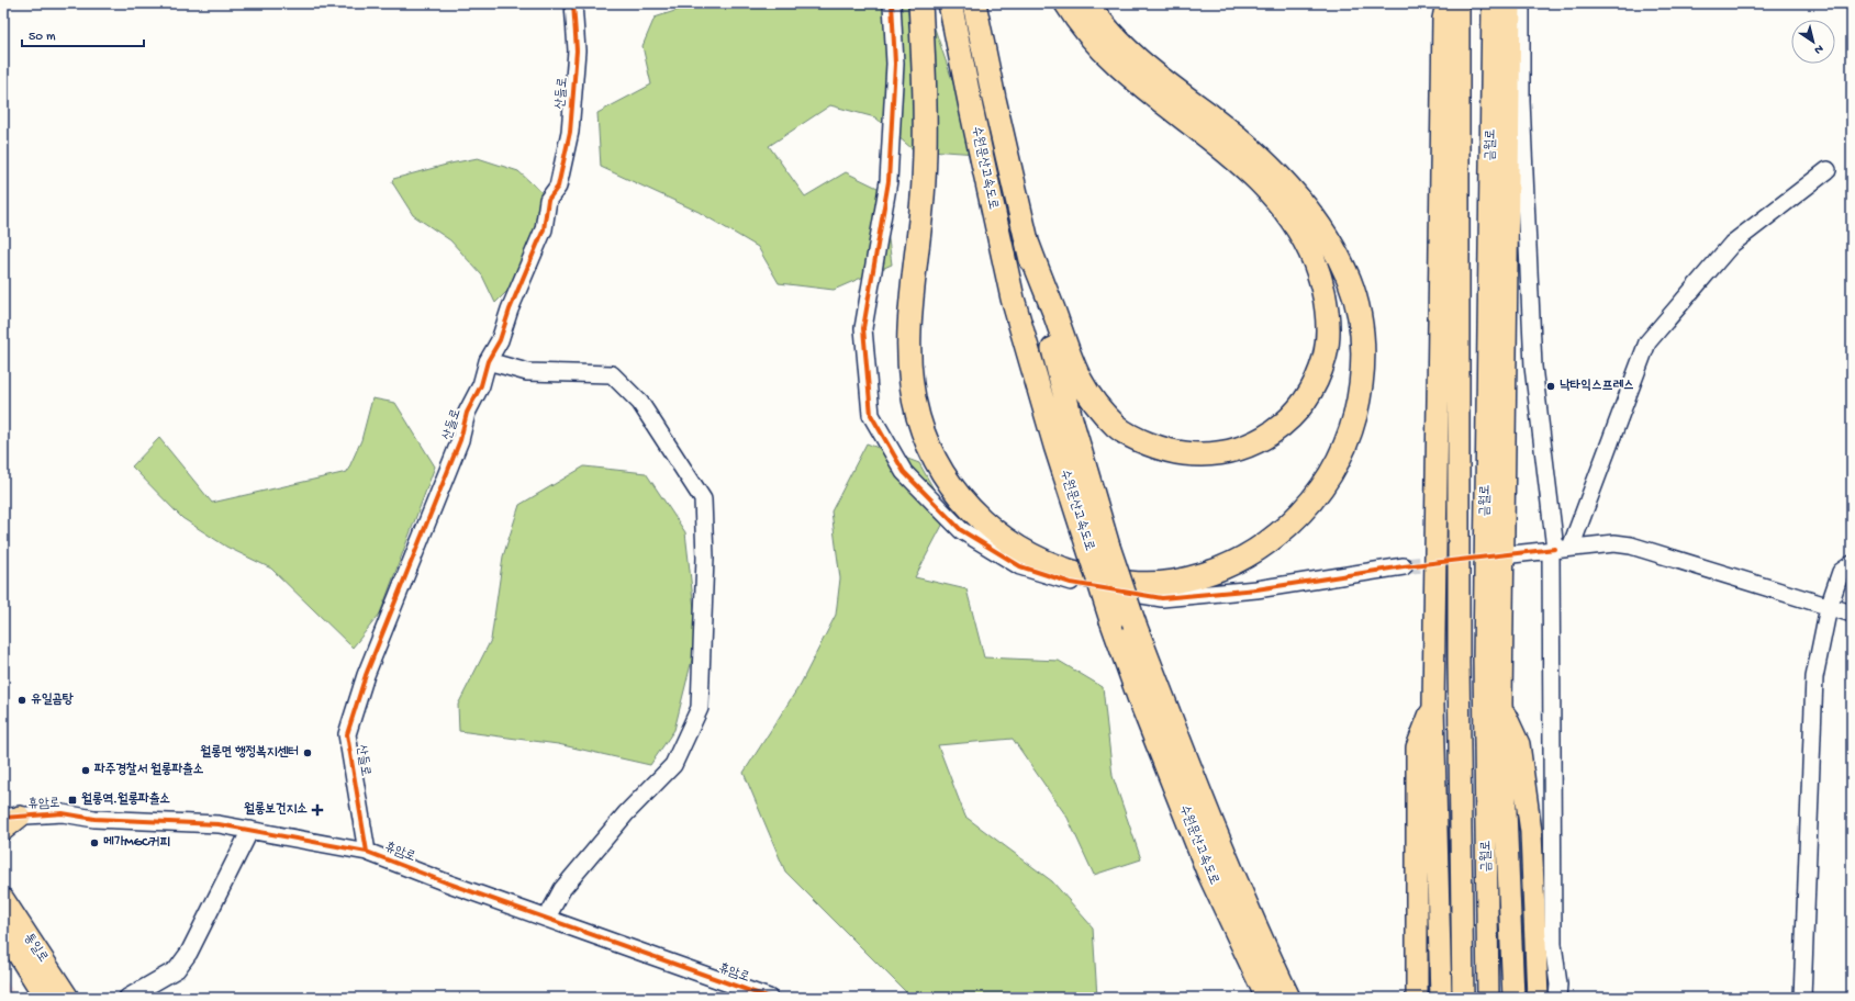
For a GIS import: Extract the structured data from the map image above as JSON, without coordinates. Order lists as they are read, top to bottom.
{
  "streets": {
    "highway": ["수원문산고속도로"],
    "main road": ["금월로", "통일로"],
    "street": ["산들로", "휴암로"]
  },
  "crossings": [
    ["산들로", "휴암로"]
  ],
  "places": {
    "other": [
      "낙타익스프레스",
      "유일곰탕",
      "월롱면 행정복지센터",
      "파주경찰서 월롱파출소",
      "메가MGC커피"
    ],
    "transit": ["월롱역.월롱파출소"],
    "health": ["월롱보건지소"]
  },
  "scale_bar": "50 m",
  "north": "bottom right"
}
